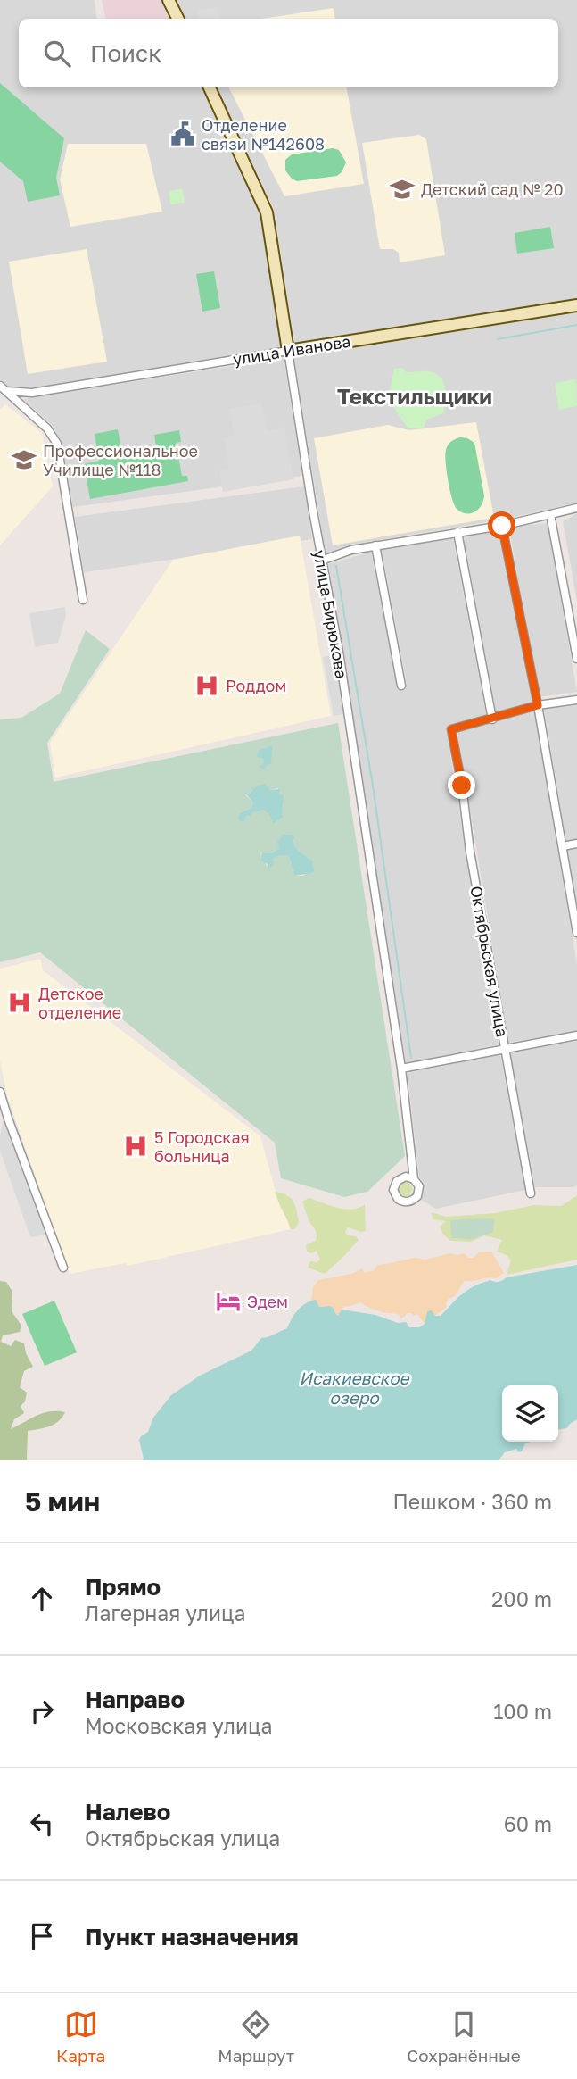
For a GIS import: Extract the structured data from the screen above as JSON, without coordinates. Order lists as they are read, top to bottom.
{
  "streets": {
    "street": ["улица Иванова", "улица Бирюкова", "Октябрьская улица"]
  },
  "crossings": [
    ["улица Иванова", "улица Бирюкова"]
  ],
  "districts": ["Текстильщики"],
  "water": ["Исакиевское озеро"],
  "places": {
    "public building": ["Отделение связи №142608"],
    "school or university": ["Детский сад № 20", "Профессиональное Училище №118"],
    "hospital": ["Роддом", "Детское отделение", "5 Городская больница"],
    "hotel": ["Эдем"]
  },
  "page": {
    "search": "Поиск",
    "heading": ["5 мин", "Пешком · 360 m"],
    "list": [
      ["Прямо", "Лагерная улица", "200 m"],
      ["Направо", "Московская улица", "100 m"],
      ["Налево", "Октябрьская улица", "60 m"],
      "Пункт назначения"
    ],
    "nav": ["Карта", "Маршрут", "Сохранённые"]
  }
}
